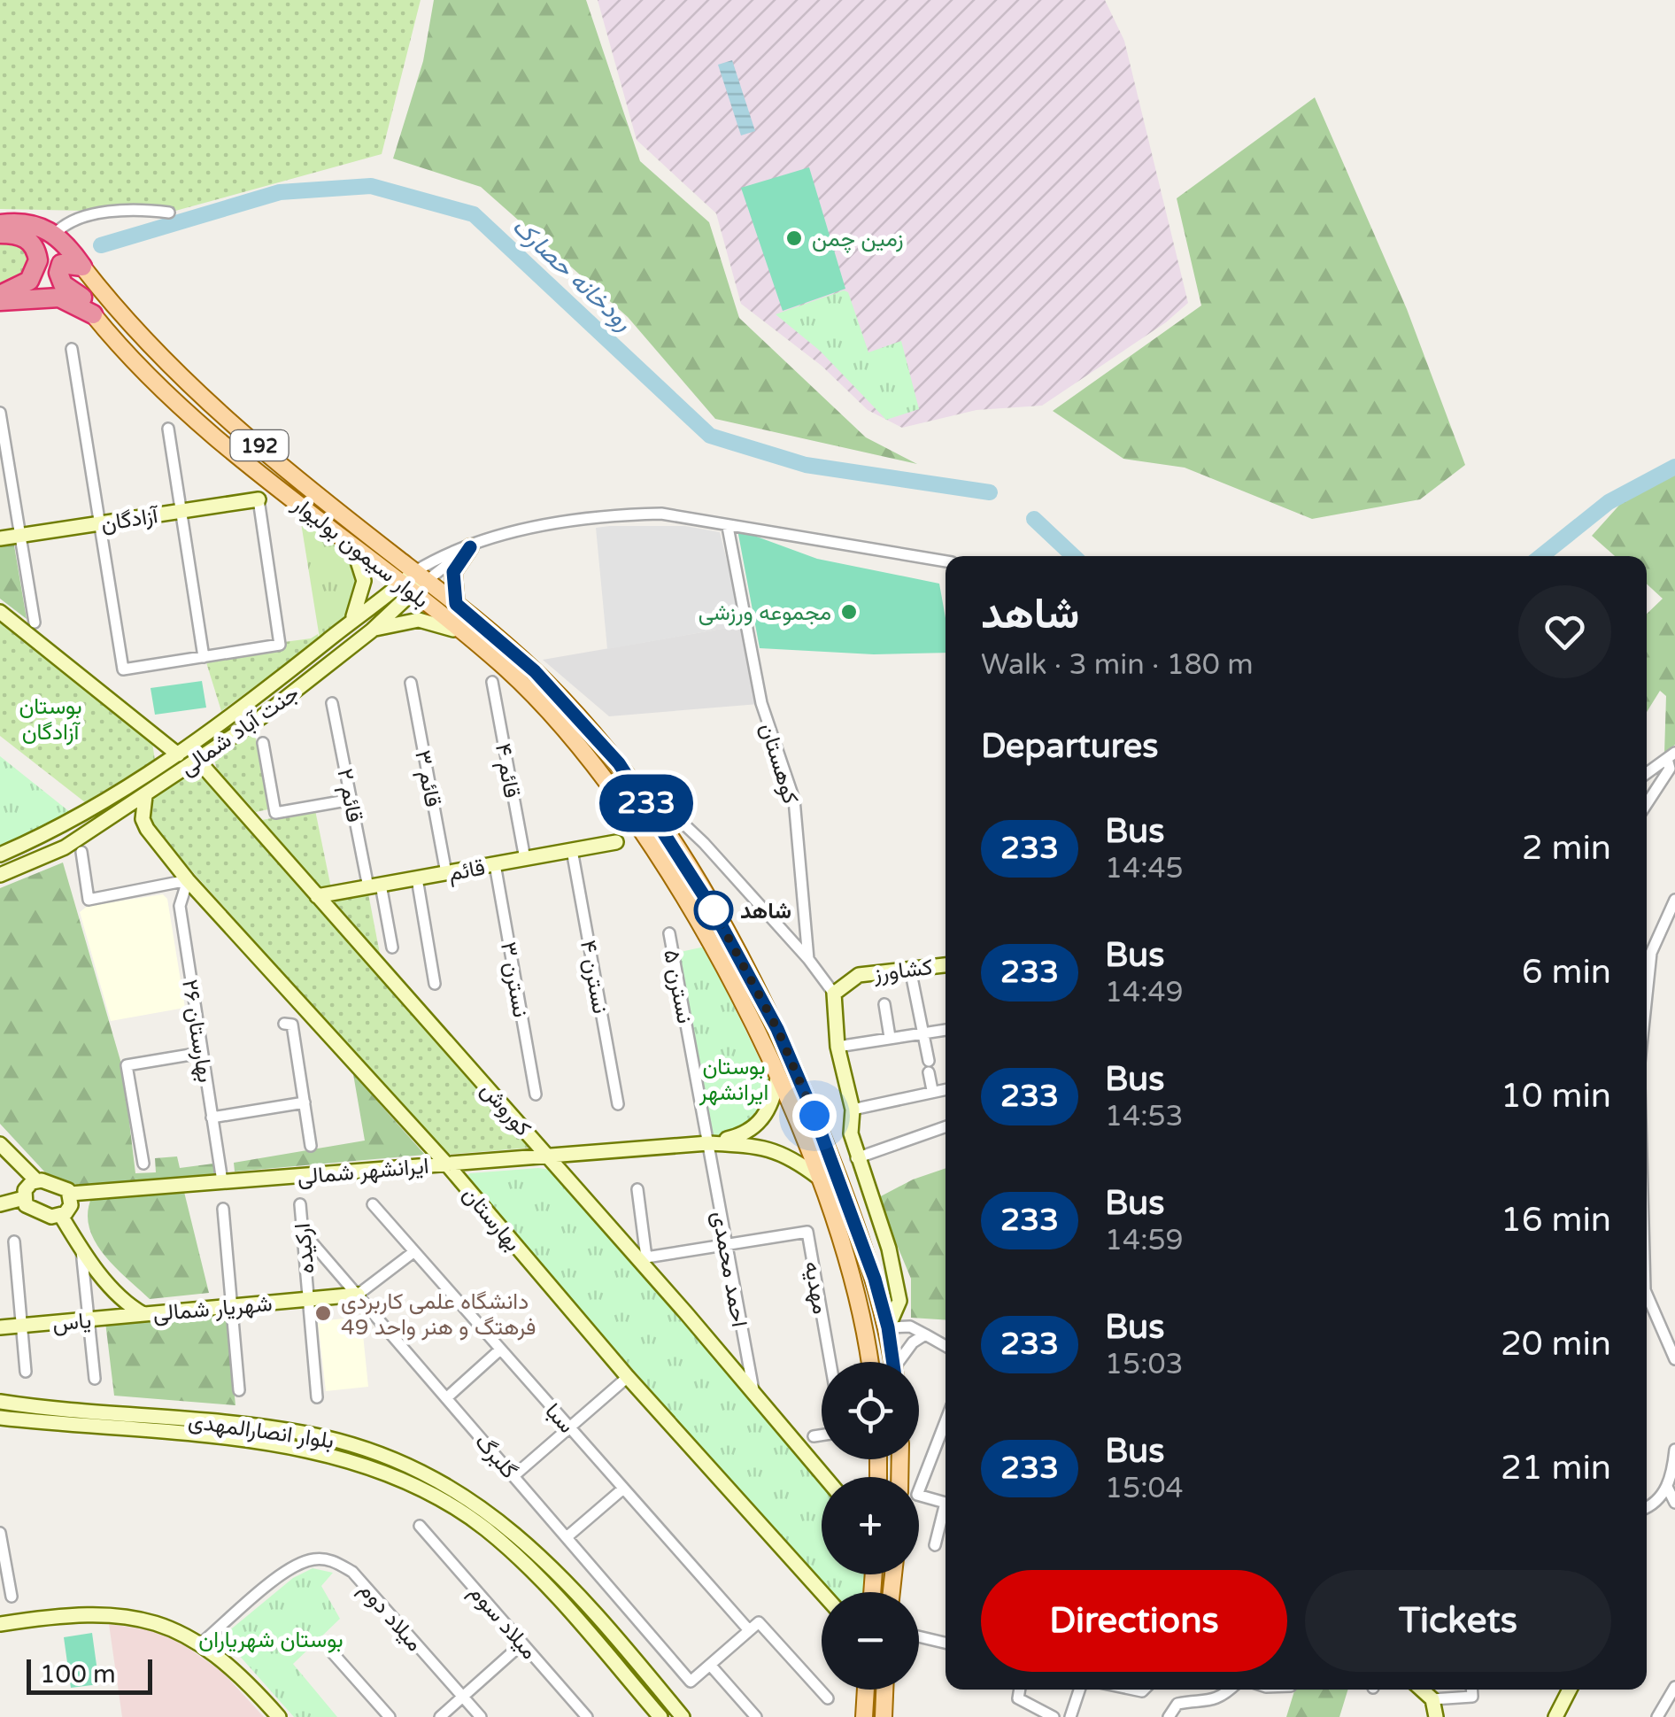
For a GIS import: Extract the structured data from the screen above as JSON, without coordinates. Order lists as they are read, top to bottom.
{
  "streets": {
    "main road": ["192", "بلوار سیمون بولیوار"],
    "street": [
      "آزادگان",
      "جنت آباد شمالی",
      "کوهستان",
      "قائم ۴",
      "قائم ۳",
      "قائم ۲",
      "قائم",
      "کشاورز",
      "نسترن ۴",
      "نسترن ۳",
      "نسترن ۵",
      "بهارستان ۲۶",
      "کوروش",
      "ایرانشهر شمالی",
      "بهارستان",
      "ارکیده",
      "احمد محمدی",
      "مهدیه",
      "شهریار شمالی",
      "یاس",
      "سبا",
      "بلوار انصارالمهدی",
      "گلبرگ",
      "میلاد دوم",
      "میلاد سوم"
    ]
  },
  "crossings": [
    ["بلوار سیمون بولیوار", "جنت آباد شمالی"],
    ["جنت آباد شمالی", "کوهستان"],
    ["جنت آباد شمالی", "کوروش"],
    ["قائم ۴", "قائم"],
    ["قائم ۳", "قائم"],
    ["قائم ۲", "قائم"],
    ["قائم", "نسترن ۴"],
    ["قائم", "نسترن ۳"],
    ["قائم", "کوروش"],
    ["نسترن ۵", "ایرانشهر شمالی"],
    ["نسترن ۵", "احمد محمدی"],
    ["بهارستان ۲۶", "ایرانشهر شمالی"],
    ["بهارستان ۲۶", "بهارستان"],
    ["کوروش", "ایرانشهر شمالی"],
    ["کوروش", "احمد محمدی"],
    ["ایرانشهر شمالی", "بهارستان"],
    ["ایرانشهر شمالی", "احمد محمدی"],
    ["ایرانشهر شمالی", "شهریار شمالی"],
    ["ارکیده", "شهریار شمالی"],
    ["ارکیده", "گلبرگ"],
    ["احمد محمدی", "مهدیه"],
    ["شهریار شمالی", "یاس"],
    ["شهریار شمالی", "گلبرگ"]
  ],
  "water": ["رودخانه حصارک"],
  "parks": ["بوستان آزادگان", "بوستان ایرانشهر", "بوستان شهریاران"],
  "places": [
    "زمین چمن",
    "مجموعه ورزشی",
    "شاهد",
    "دانشگاه علمی کاربردی فرهتگ و هنر واحد 49"
  ],
  "lines": ["bus line 233"],
  "scale_bar": "100 m",
  "page": {
    "on_map": "233",
    "heading": [
      ["شاهد", "Walk · 3 min · 180 m"],
      "Departures"
    ],
    "list": [
      {
        "mark": "233",
        "name": "Bus",
        "note": "14:45",
        "value": "2 min"
      },
      {
        "mark": "233",
        "name": "Bus",
        "note": "14:49",
        "value": "6 min"
      },
      {
        "mark": "233",
        "name": "Bus",
        "note": "14:53",
        "value": "10 min"
      },
      {
        "mark": "233",
        "name": "Bus",
        "note": "14:59",
        "value": "16 min"
      },
      {
        "mark": "233",
        "name": "Bus",
        "note": "15:03",
        "value": "20 min"
      },
      {
        "mark": "233",
        "name": "Bus",
        "note": "15:04",
        "value": "21 min"
      }
    ],
    "map_buttons": ["+", "−"],
    "buttons": ["Directions", "Tickets"],
    "scale": "100 m"
  }
}
